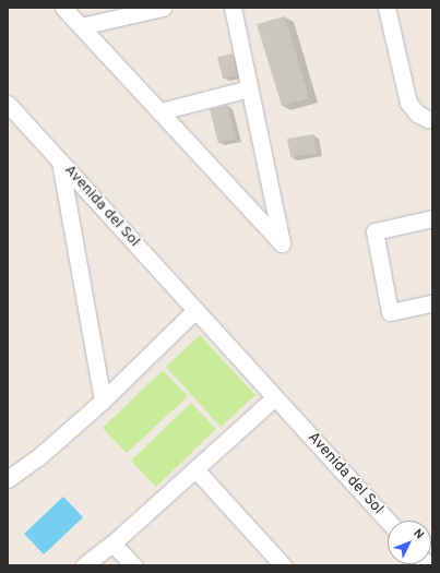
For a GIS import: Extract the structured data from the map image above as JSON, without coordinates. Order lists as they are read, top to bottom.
{
  "streets": {
    "street": ["Avenida del Sol"]
  },
  "north": "top right"
}
